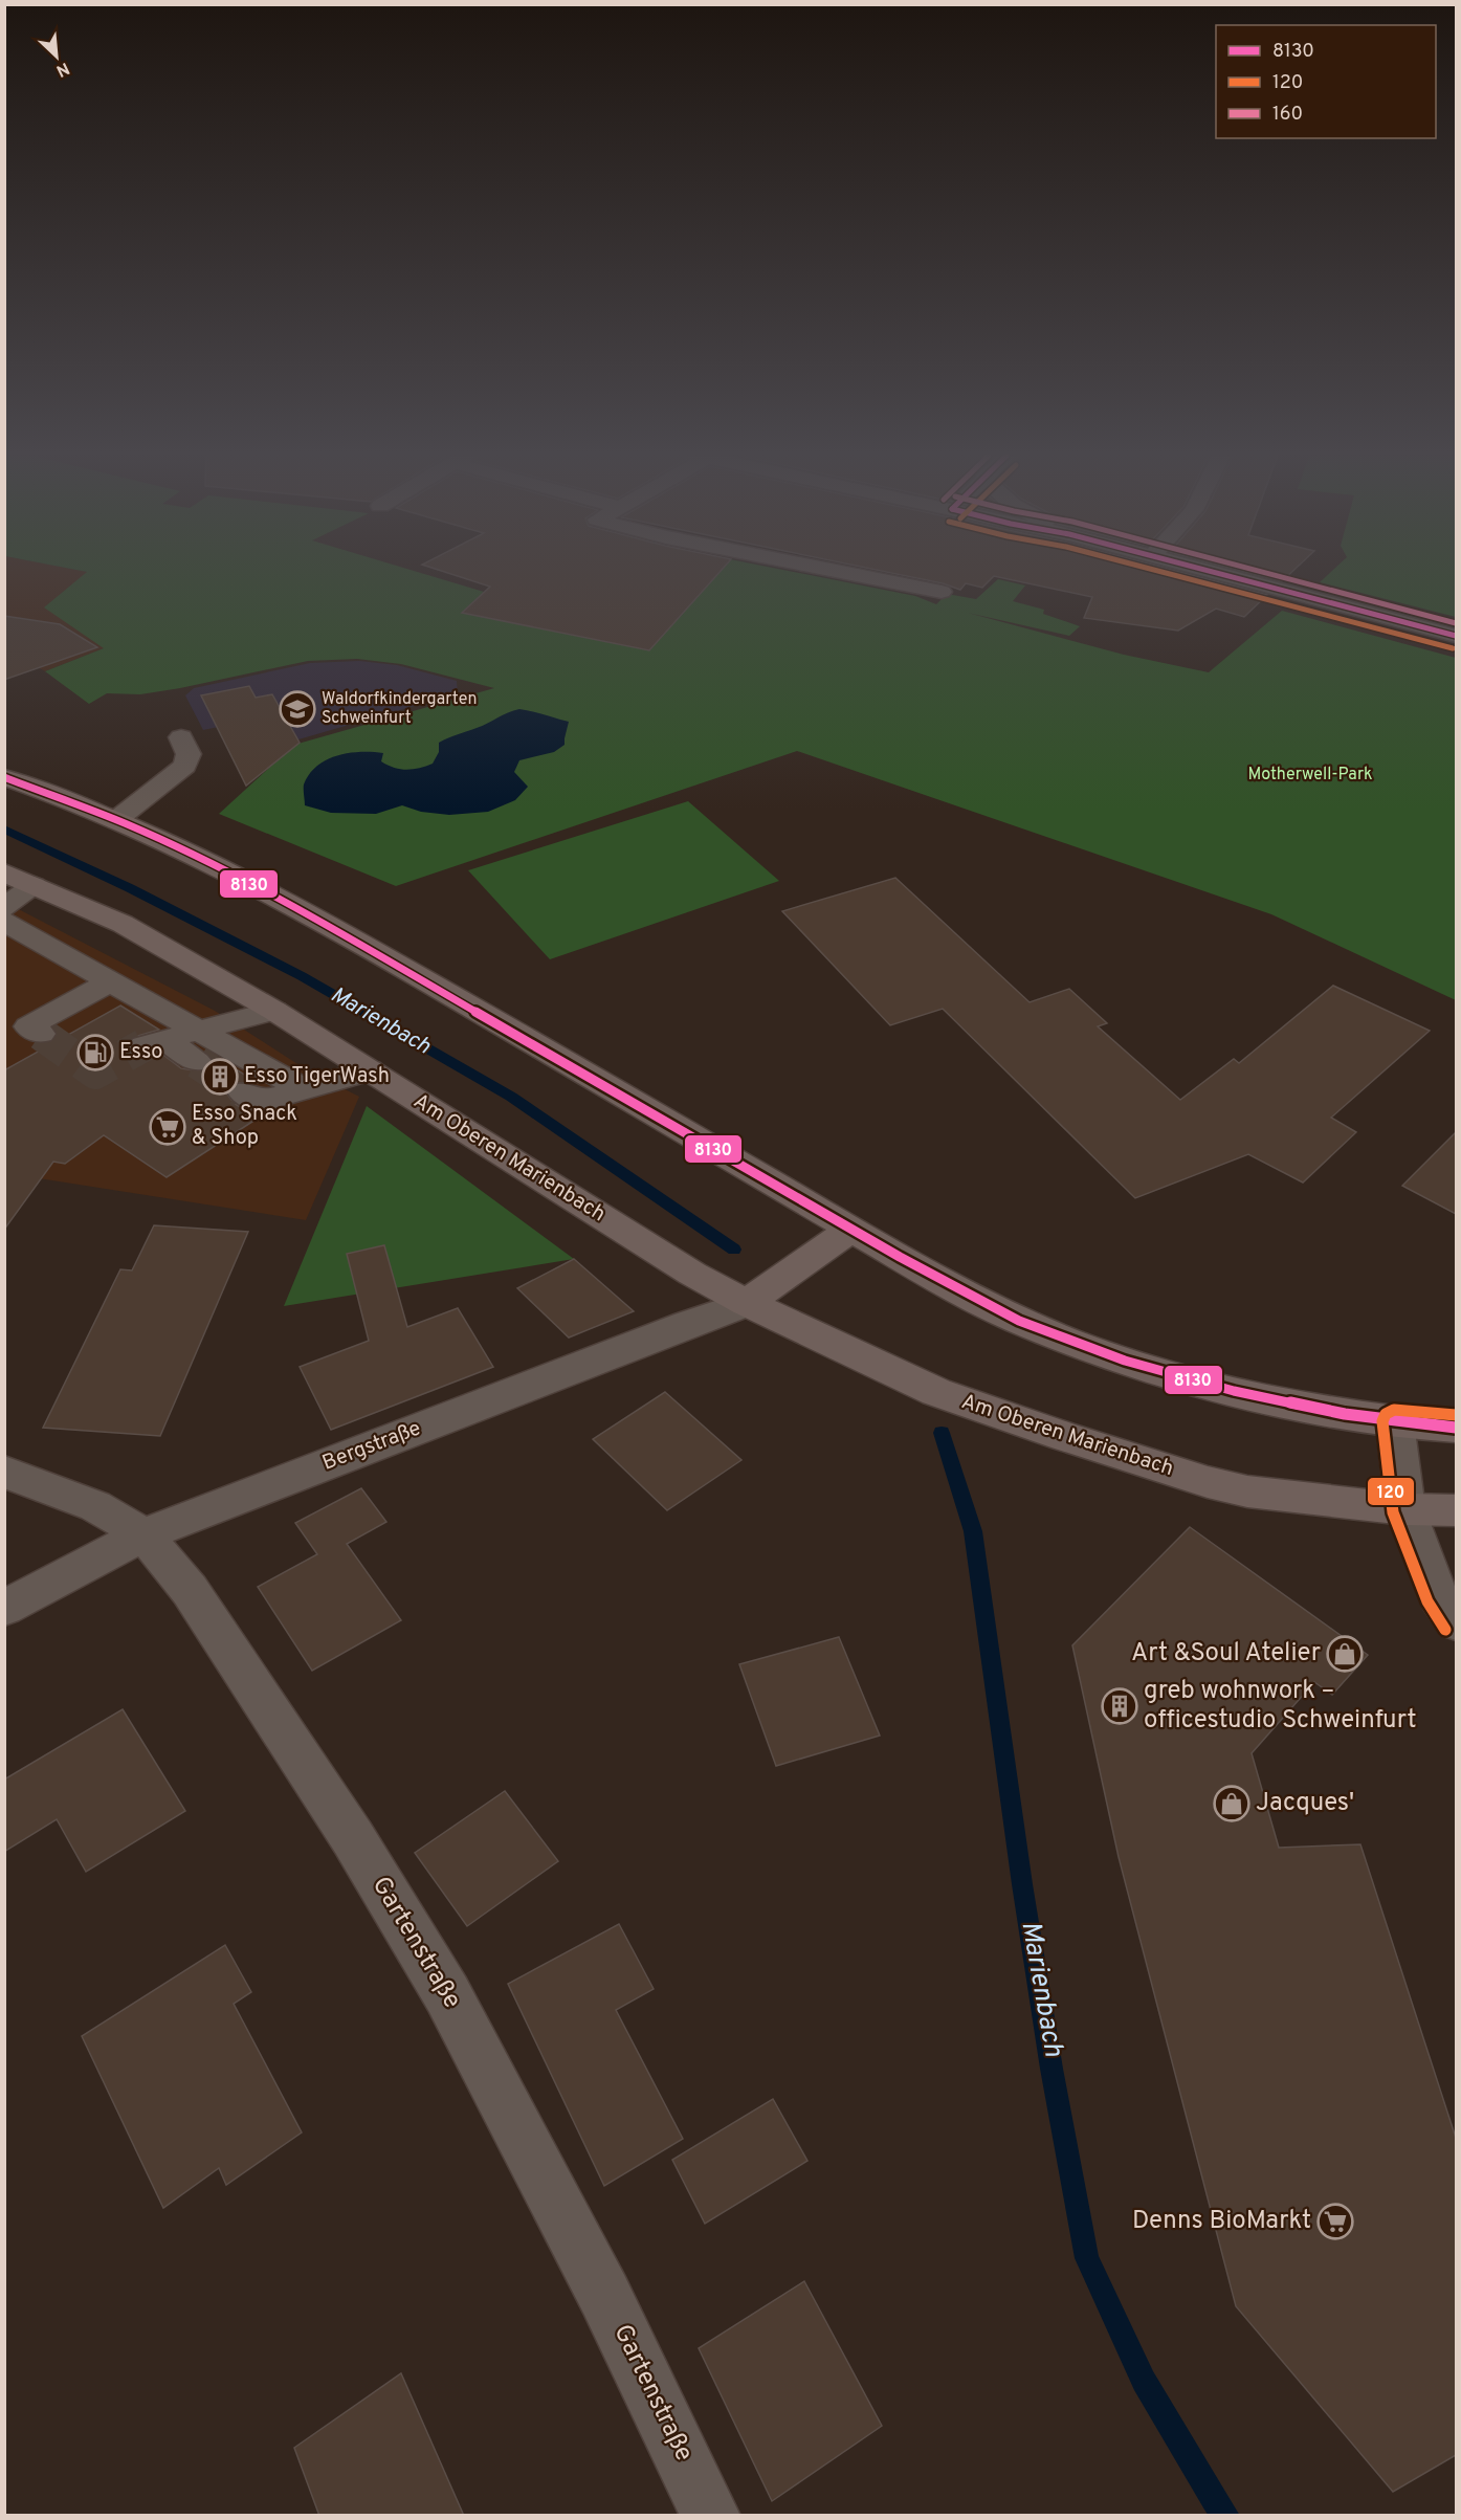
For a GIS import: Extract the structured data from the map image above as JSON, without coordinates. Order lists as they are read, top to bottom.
{
  "streets": {
    "main road": ["Am Oberen Marienbach"],
    "street": ["Bergstraße", "Gartenstraße"]
  },
  "crossings": [
    ["Am Oberen Marienbach", "Bergstraße"],
    ["Bergstraße", "Gartenstraße"]
  ],
  "water": ["Marienbach"],
  "parks": ["Motherwell-Park"],
  "places": {
    "school or university": ["Waldorfkindergarten Schweinfurt"],
    "fuel station": ["Esso"],
    "building": ["Esso TigerWash", "greb wohnwork – officestudio Schweinfurt"],
    "supermarket": ["Esso Snack & Shop", "Denns BioMarkt"],
    "shop": ["Art &Soul Atelier", "Jacques'"]
  },
  "lines": ["transit line 8130", "transit line 120", "transit line 160"],
  "legend": ["8130", "120", "160"],
  "north": "bottom right"
}
